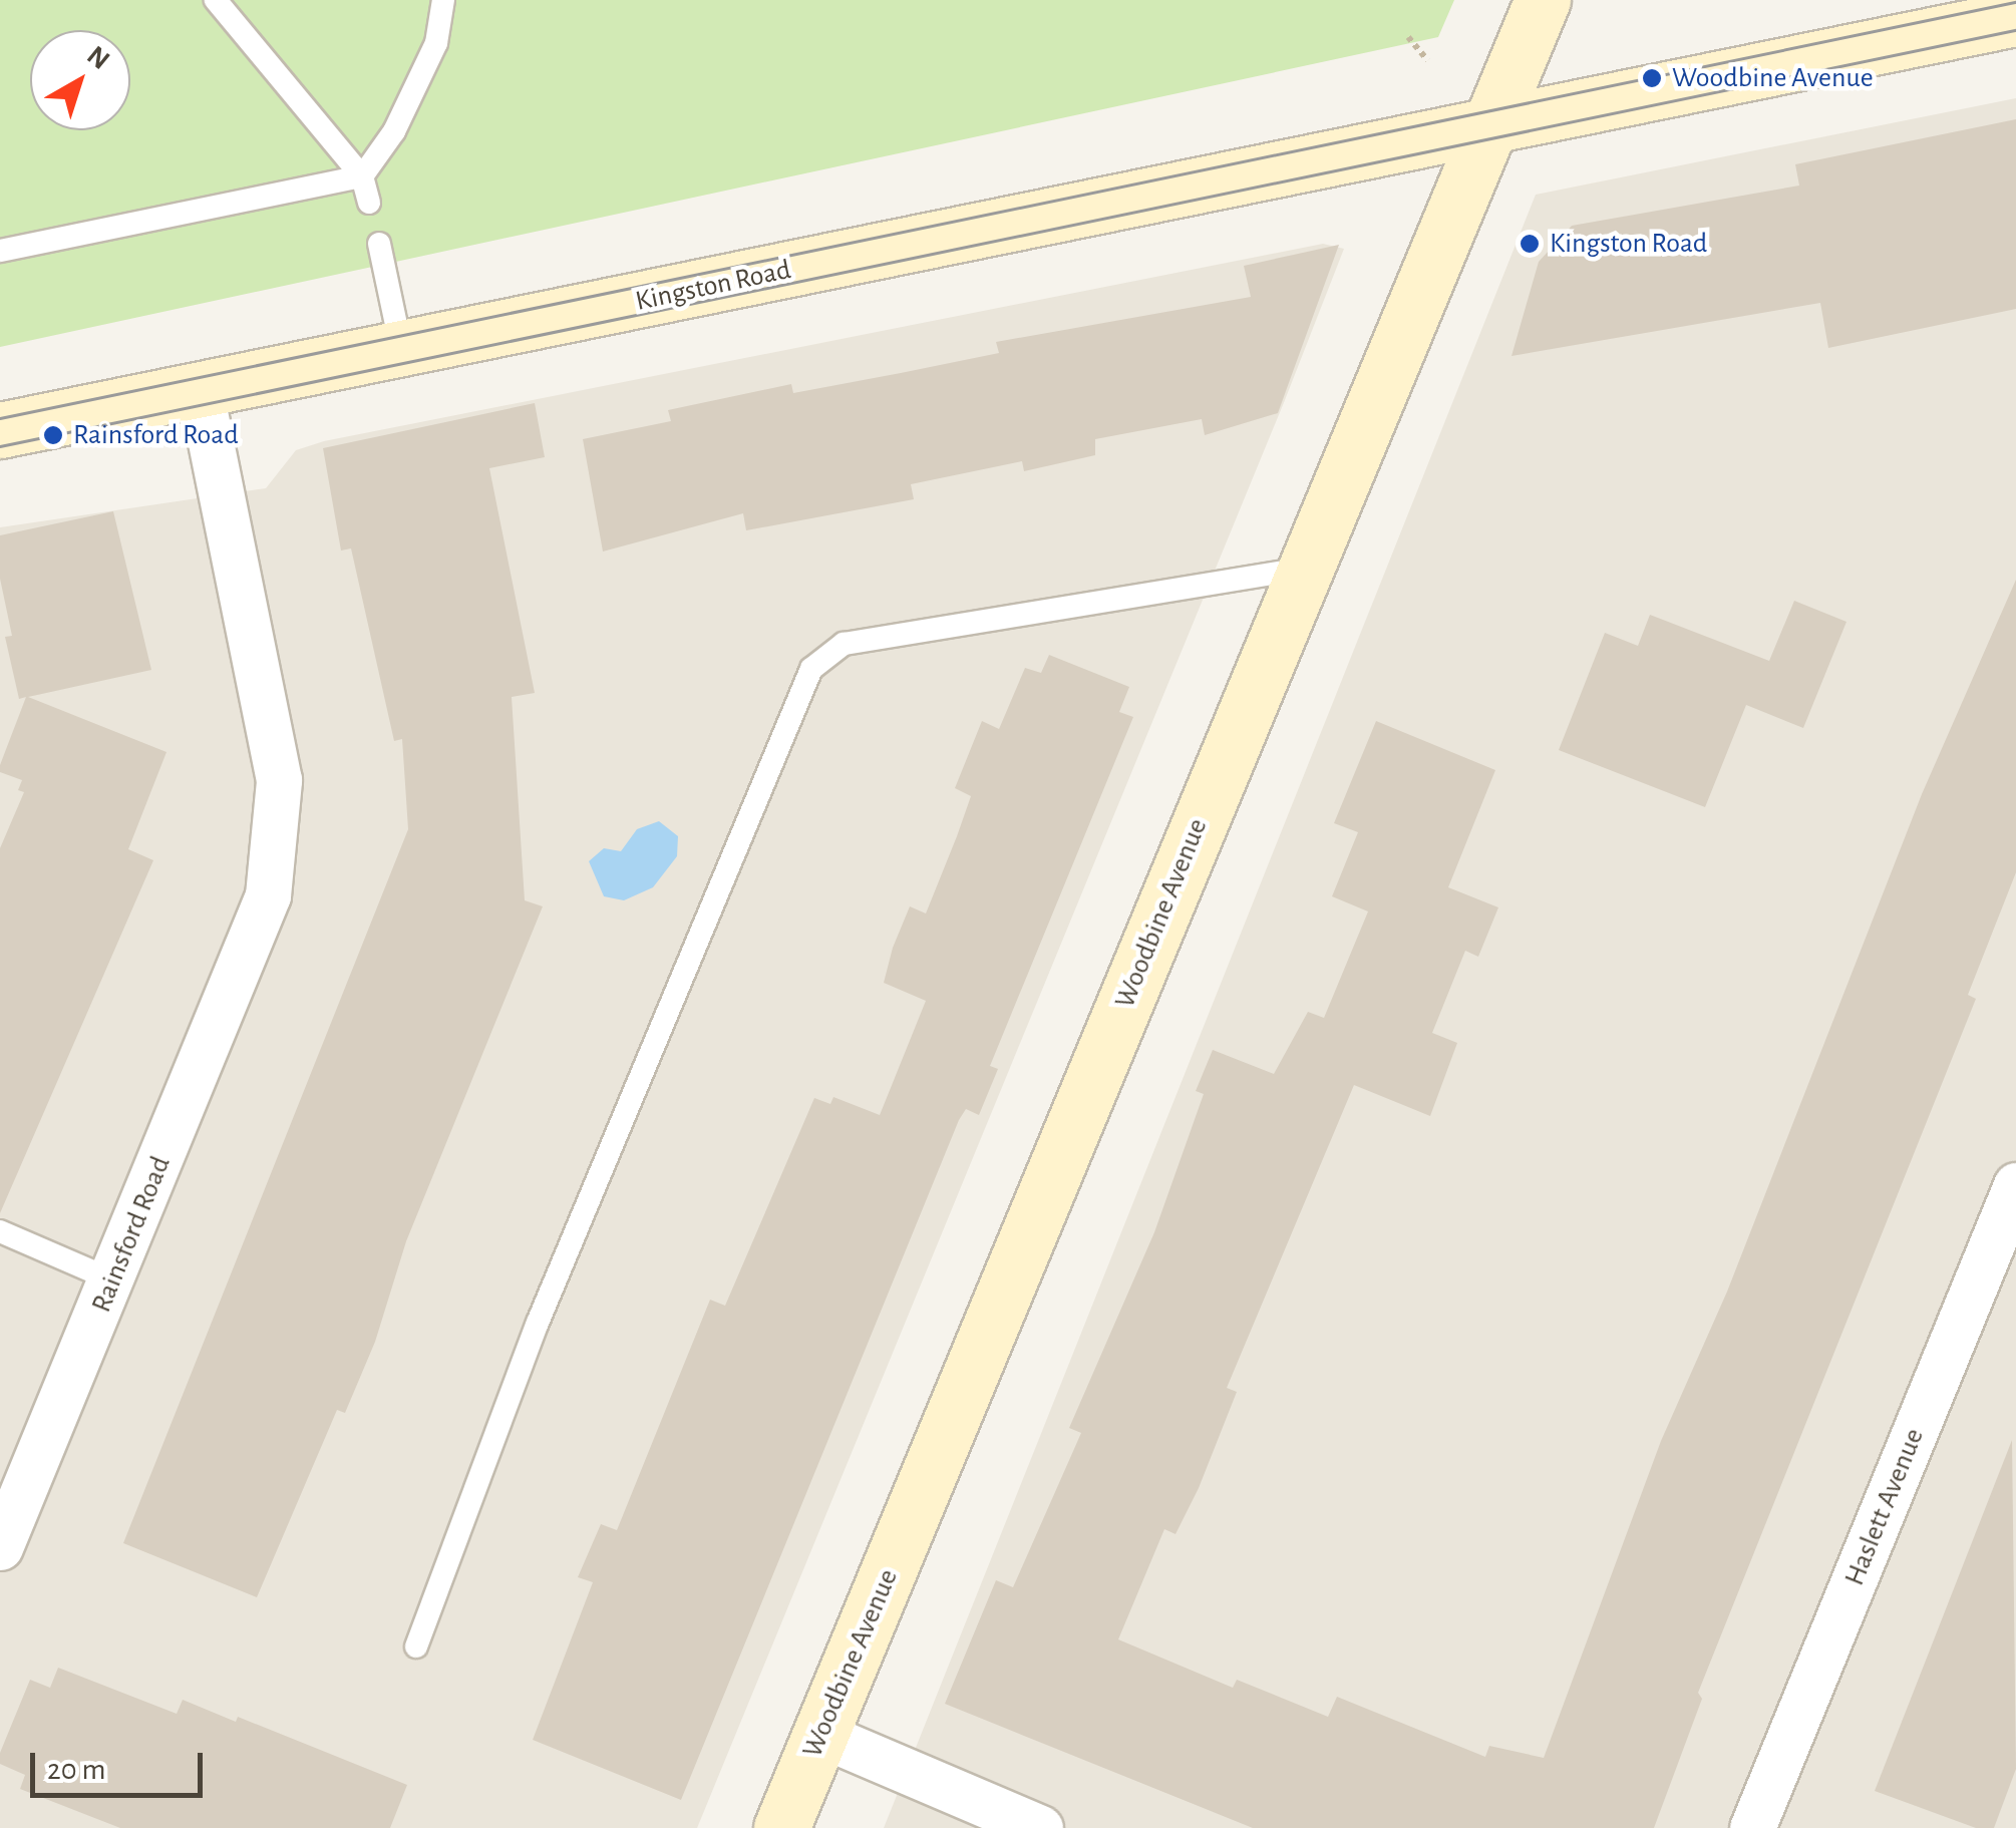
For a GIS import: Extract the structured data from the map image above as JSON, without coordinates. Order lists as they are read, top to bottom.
{
  "streets": {
    "main road": ["Kingston Road", "Woodbine Avenue"],
    "street": ["Rainsford Road", "Haslett Avenue"]
  },
  "crossings": [
    ["Kingston Road", "Woodbine Avenue"],
    ["Kingston Road", "Rainsford Road"]
  ],
  "places": ["Woodbine Avenue", "Kingston Road", "Rainsford Road"],
  "scale_bar": "20 m",
  "north": "top right"
}
